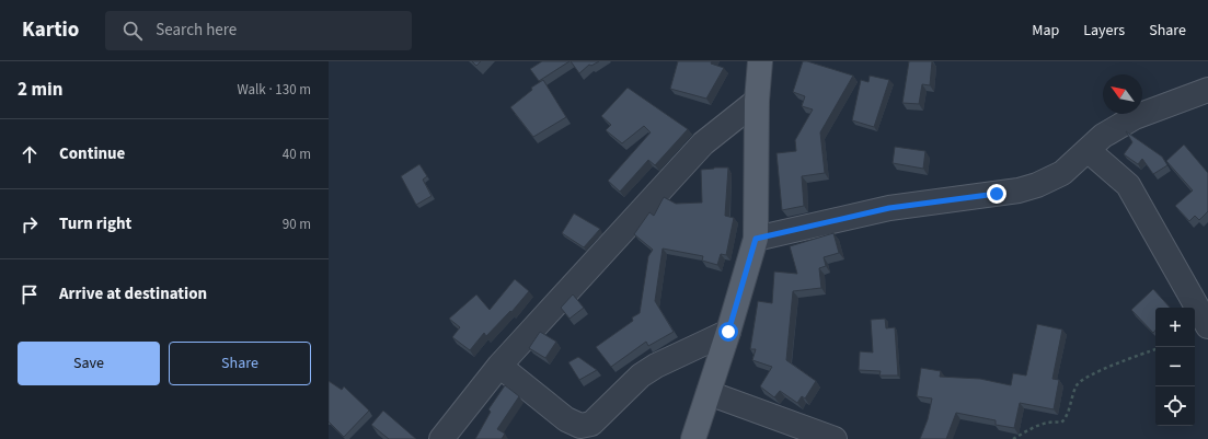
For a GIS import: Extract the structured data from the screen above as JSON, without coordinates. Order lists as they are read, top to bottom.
{
  "north": "top left",
  "page": {
    "header": "Kartio",
    "search": "Search here",
    "nav": ["Map", "Layers", "Share"],
    "heading": ["2 min", "Walk · 130 m"],
    "list": [
      ["Continue", "40 m"],
      ["Turn right", "90 m"],
      "Arrive at destination"
    ],
    "map_buttons": ["+", "−"],
    "buttons": ["Save", "Share"]
  }
}
